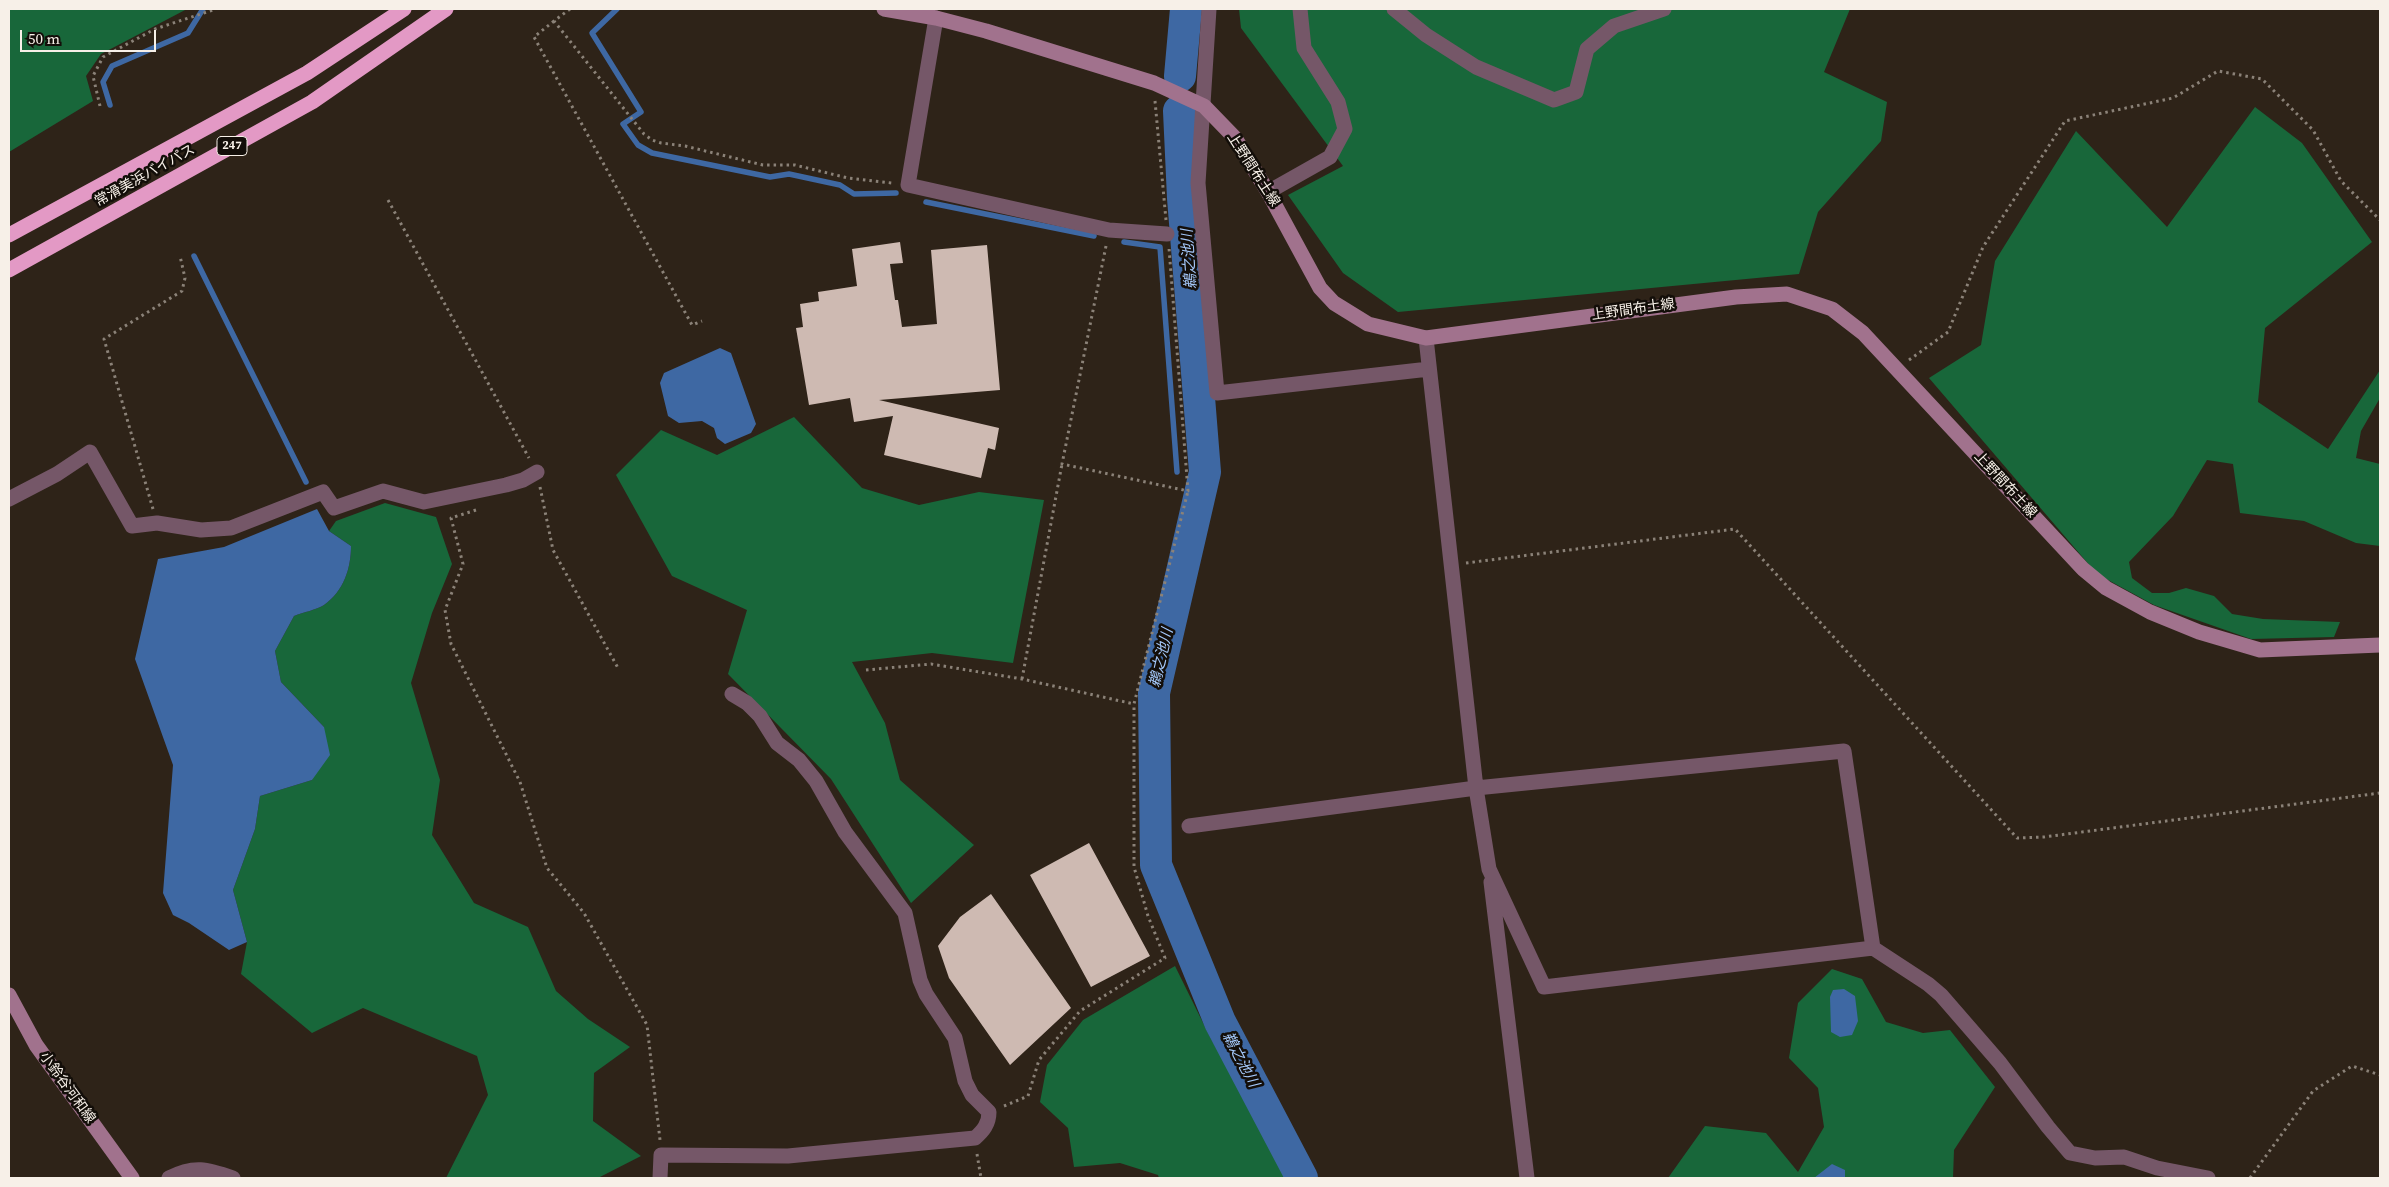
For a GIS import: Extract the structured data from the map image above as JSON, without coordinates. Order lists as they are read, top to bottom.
{
  "streets": {
    "highway": ["247", "常滑美浜バイパス"],
    "main road": ["上野間布土線", "小鈴谷河和線"]
  },
  "water": ["鵜之池川"],
  "scale_bar": "50 m"
}
